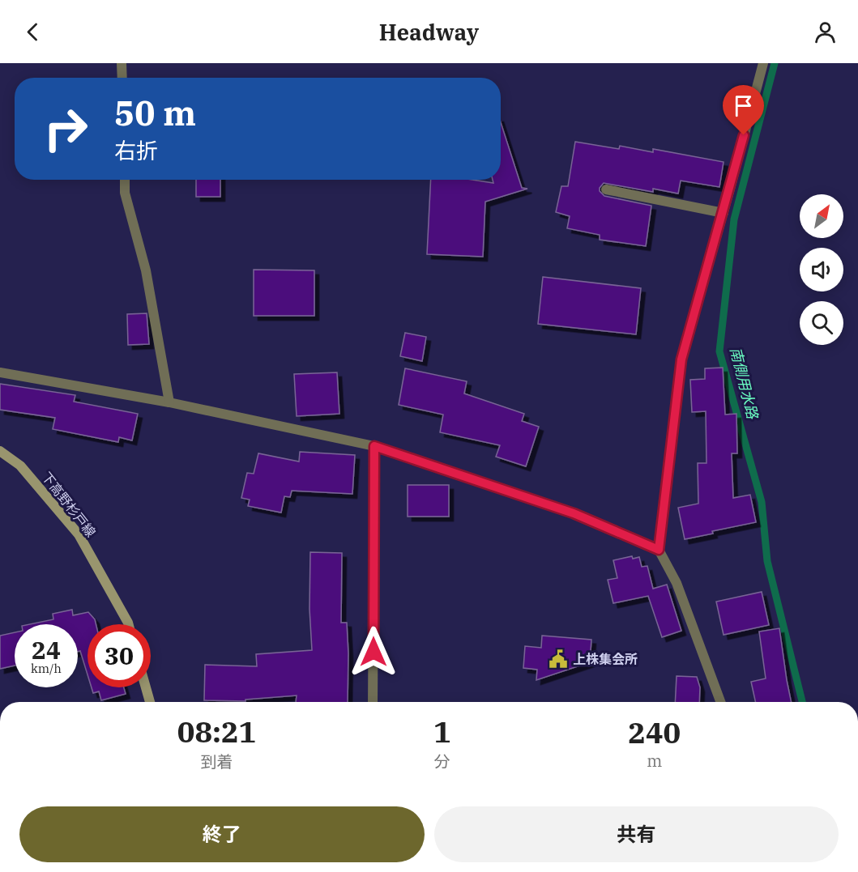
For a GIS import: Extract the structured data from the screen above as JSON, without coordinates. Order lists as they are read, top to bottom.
{
  "streets": {
    "main road": ["下高野杉戸線"]
  },
  "water": ["南側用水路"],
  "places": {
    "public building": ["上株集会所"]
  },
  "north": "top right",
  "page": {
    "header": "Headway",
    "turn": ["50 m", "右折"],
    "speed": "24 km/h",
    "limit": "30",
    "eta": [
      "08:21",
      "到着",
      "1",
      "分",
      "240",
      "m"
    ],
    "buttons": ["終了", "共有"]
  }
}
